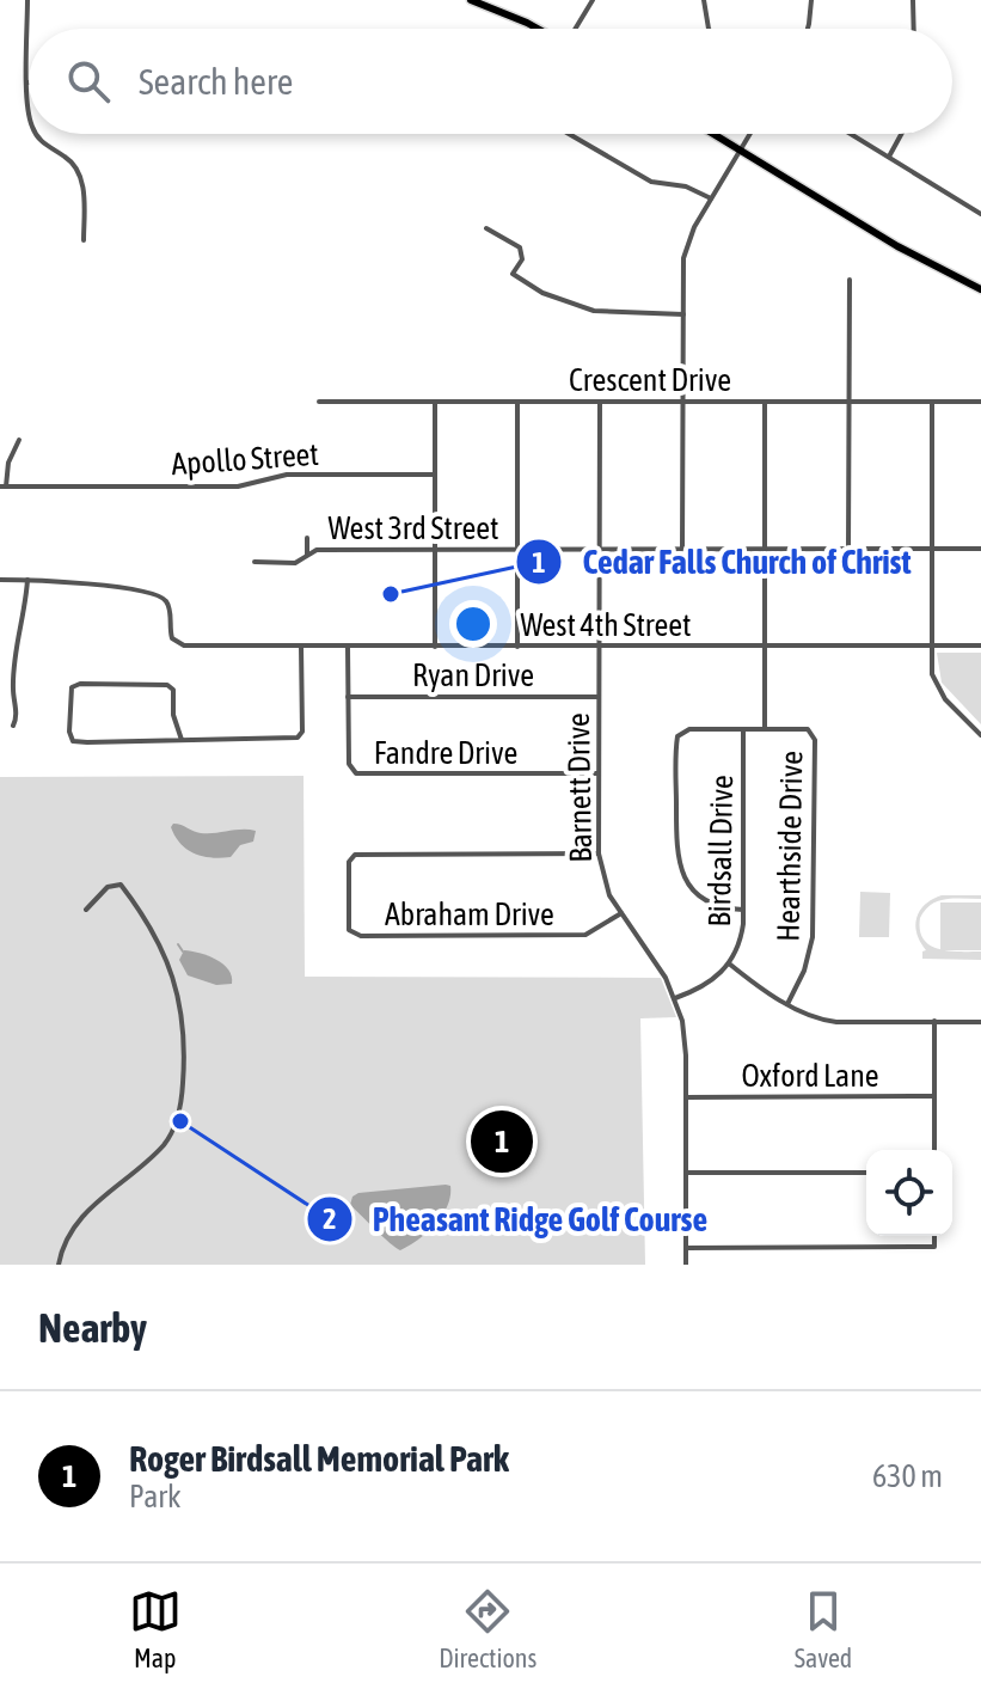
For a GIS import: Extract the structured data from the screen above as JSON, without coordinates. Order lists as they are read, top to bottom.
{
  "streets": {
    "street": [
      "Crescent Drive",
      "Apollo Street",
      "West 3rd Street",
      "West 4th Street",
      "Ryan Drive",
      "Fandre Drive",
      "Barnett Drive",
      "Hearthside Drive",
      "Birdsall Drive",
      "Abraham Drive",
      "Oxford Lane"
    ]
  },
  "crossings": [
    ["Crescent Drive", "Barnett Drive"],
    ["West 3rd Street", "Barnett Drive"],
    ["West 4th Street", "Barnett Drive"],
    ["Ryan Drive", "Fandre Drive"],
    ["Ryan Drive", "Barnett Drive"],
    ["Fandre Drive", "Barnett Drive"],
    ["Barnett Drive", "Birdsall Drive"],
    ["Barnett Drive", "Abraham Drive"],
    ["Barnett Drive", "Oxford Lane"]
  ],
  "places": ["Cedar Falls Church of Christ", "Pheasant Ridge Golf Course"],
  "page": {
    "search": "Search here",
    "pins": "1",
    "heading": "Nearby",
    "list": [
      {
        "mark": "1",
        "name": "Roger Birdsall Memorial Park",
        "note": "Park",
        "value": "630 m"
      }
    ],
    "nav": ["Map", "Directions", "Saved"]
  }
}
